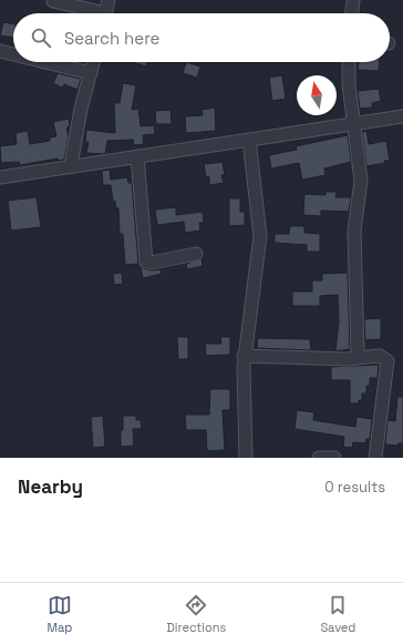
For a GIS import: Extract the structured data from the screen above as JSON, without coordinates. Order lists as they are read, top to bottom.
{
  "north": "top",
  "page": {
    "search": "Search here",
    "heading": ["Nearby", "0 results"],
    "nav": ["Map", "Directions", "Saved"]
  }
}
